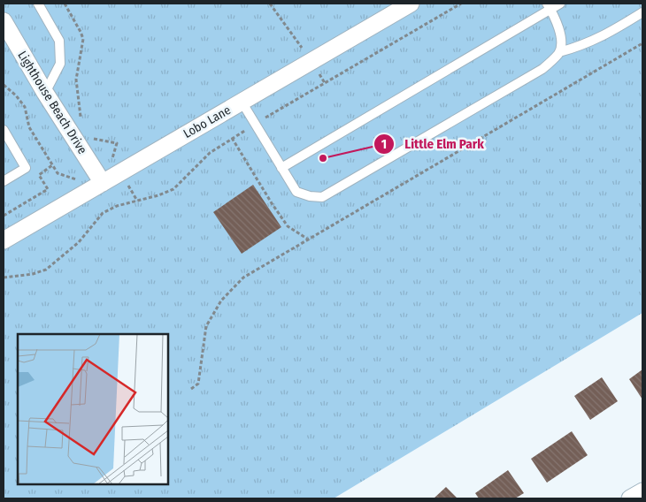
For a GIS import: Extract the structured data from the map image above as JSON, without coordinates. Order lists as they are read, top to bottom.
{
  "streets": {
    "street": ["Lighthouse Beach Drive", "Lobo Lane"]
  },
  "crossings": [
    ["Lighthouse Beach Drive", "Lobo Lane"]
  ],
  "places": ["Little Elm Park"]
}
